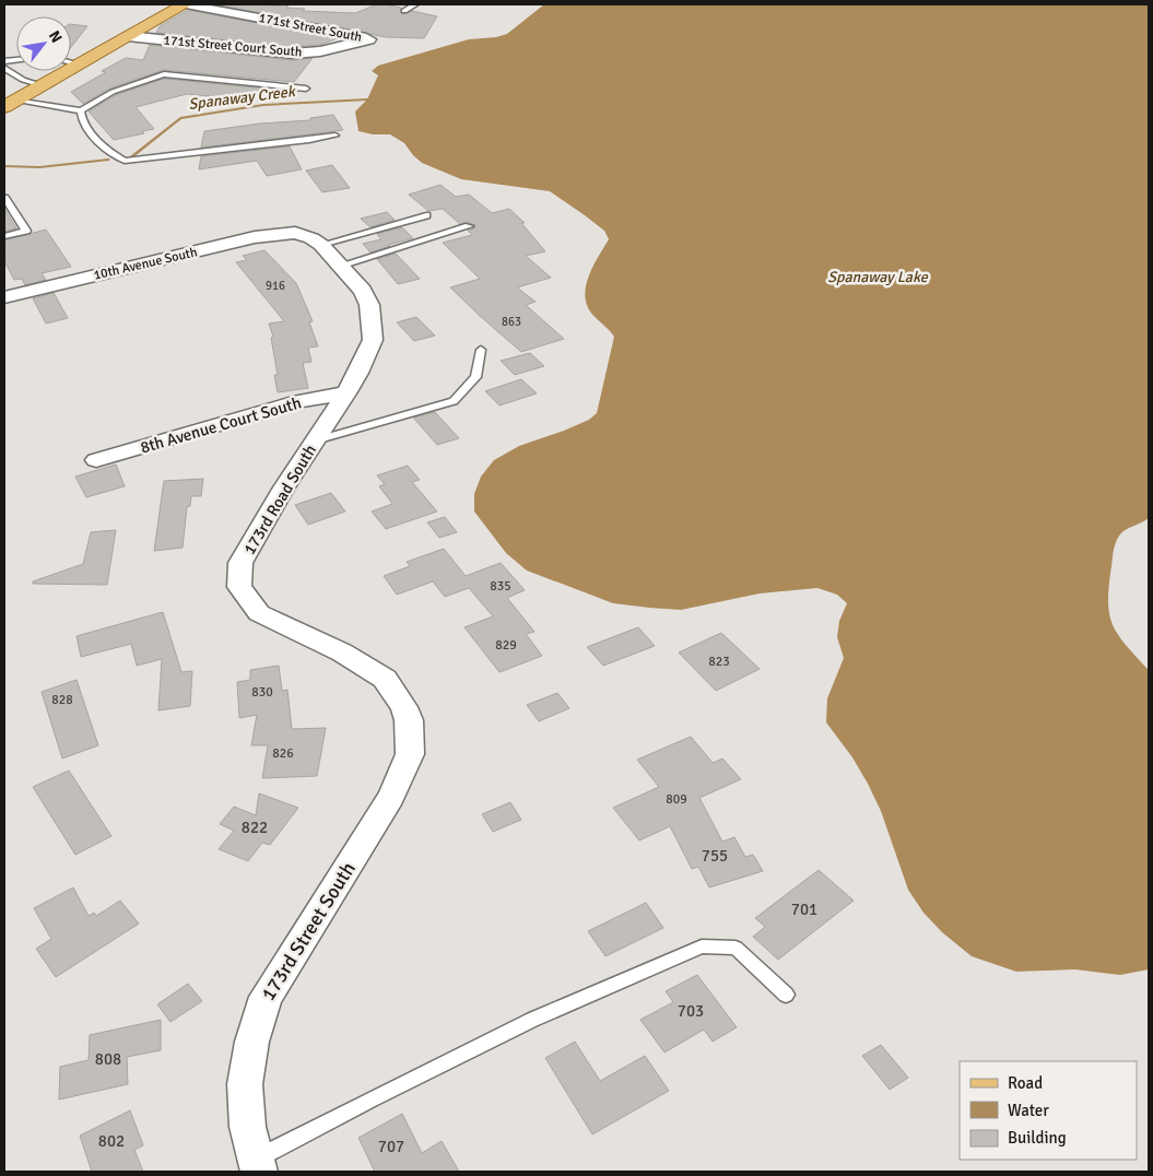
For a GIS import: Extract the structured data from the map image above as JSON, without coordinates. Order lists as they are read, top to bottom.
{
  "streets": {
    "street": [
      "171st Street South",
      "171st Street Court South",
      "10th Avenue South",
      "8th Avenue Court South",
      "173rd Road South",
      "173rd Street South"
    ]
  },
  "crossings": [
    ["171st Street South", "171st Street Court South"],
    ["10th Avenue South", "173rd Road South"],
    ["8th Avenue Court South", "173rd Road South"],
    ["173rd Road South", "173rd Street South"]
  ],
  "water": ["Spanaway Creek", "Spanaway Lake"],
  "house_numbers": [
    "916",
    "863",
    "835",
    "829",
    "823",
    "830",
    "828",
    "826",
    "809",
    "822",
    "755",
    "701",
    "703",
    "808",
    "802",
    "707"
  ],
  "legend": ["Road", "Water", "Building"],
  "north": "top right"
}
